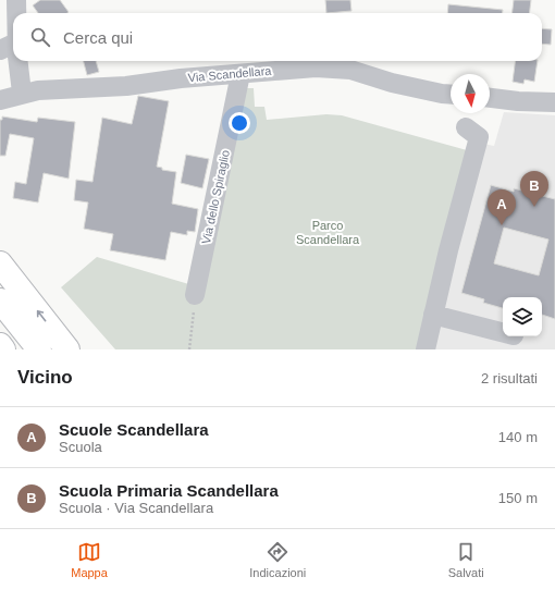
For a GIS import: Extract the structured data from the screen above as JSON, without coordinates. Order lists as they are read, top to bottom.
{
  "streets": {
    "street": ["Via Scandellara", "Via dello Spiraglio"]
  },
  "crossings": [
    ["Via Scandellara", "Via dello Spiraglio"]
  ],
  "parks": ["Parco Scandellara"],
  "north": "bottom",
  "page": {
    "search": "Cerca qui",
    "pins": ["B", "A"],
    "heading": ["Vicino", "2 risultati"],
    "list": [
      {
        "mark": "A",
        "name": "Scuole Scandellara",
        "note": "Scuola",
        "value": "140 m"
      },
      {
        "mark": "B",
        "name": "Scuola Primaria Scandellara",
        "note": "Scuola · Via Scandellara",
        "value": "150 m"
      }
    ],
    "nav": ["Mappa", "Indicazioni", "Salvati"]
  }
}
